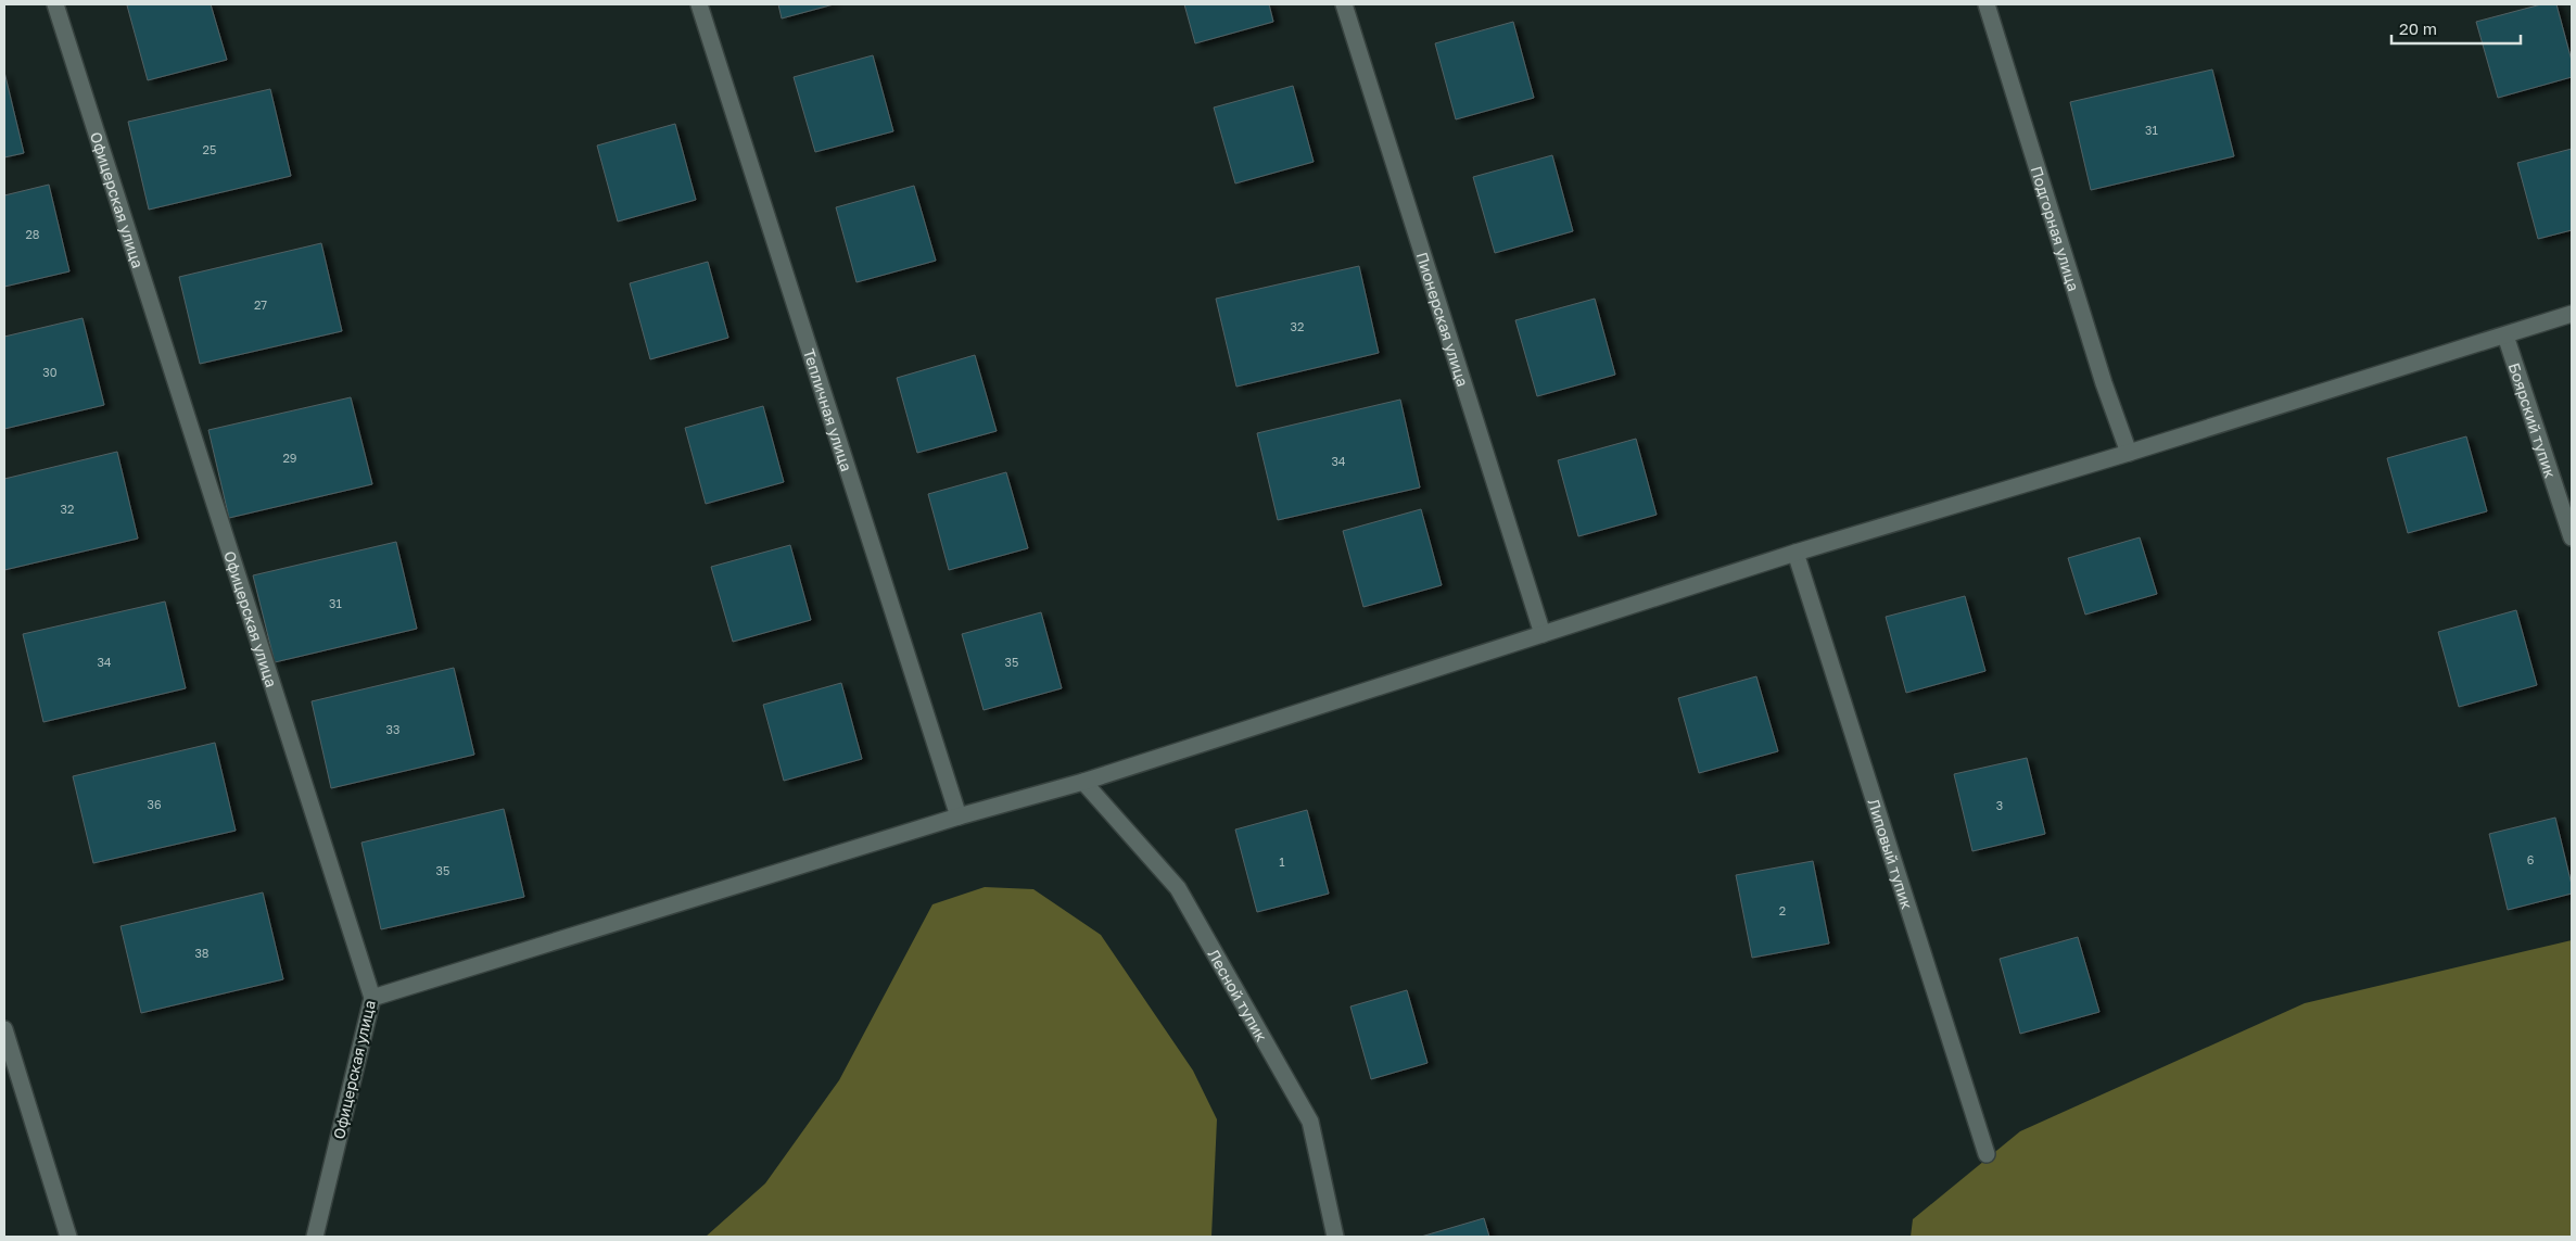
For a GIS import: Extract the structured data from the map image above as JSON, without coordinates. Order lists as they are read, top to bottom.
{
  "streets": {
    "street": [
      "Офицерская улица",
      "Подгорная улица",
      "Пионерская улица",
      "Тепличная улица",
      "Боярский тупик",
      "Липовый тупик",
      "Лесной тупик"
    ]
  },
  "house_numbers": [
    "31",
    "25",
    "28",
    "27",
    "32",
    "30",
    "29",
    "34",
    "32",
    "31",
    "34",
    "35",
    "33",
    "36",
    "3",
    "6",
    "1",
    "35",
    "2",
    "38"
  ],
  "scale_bar": "20 m"
}
